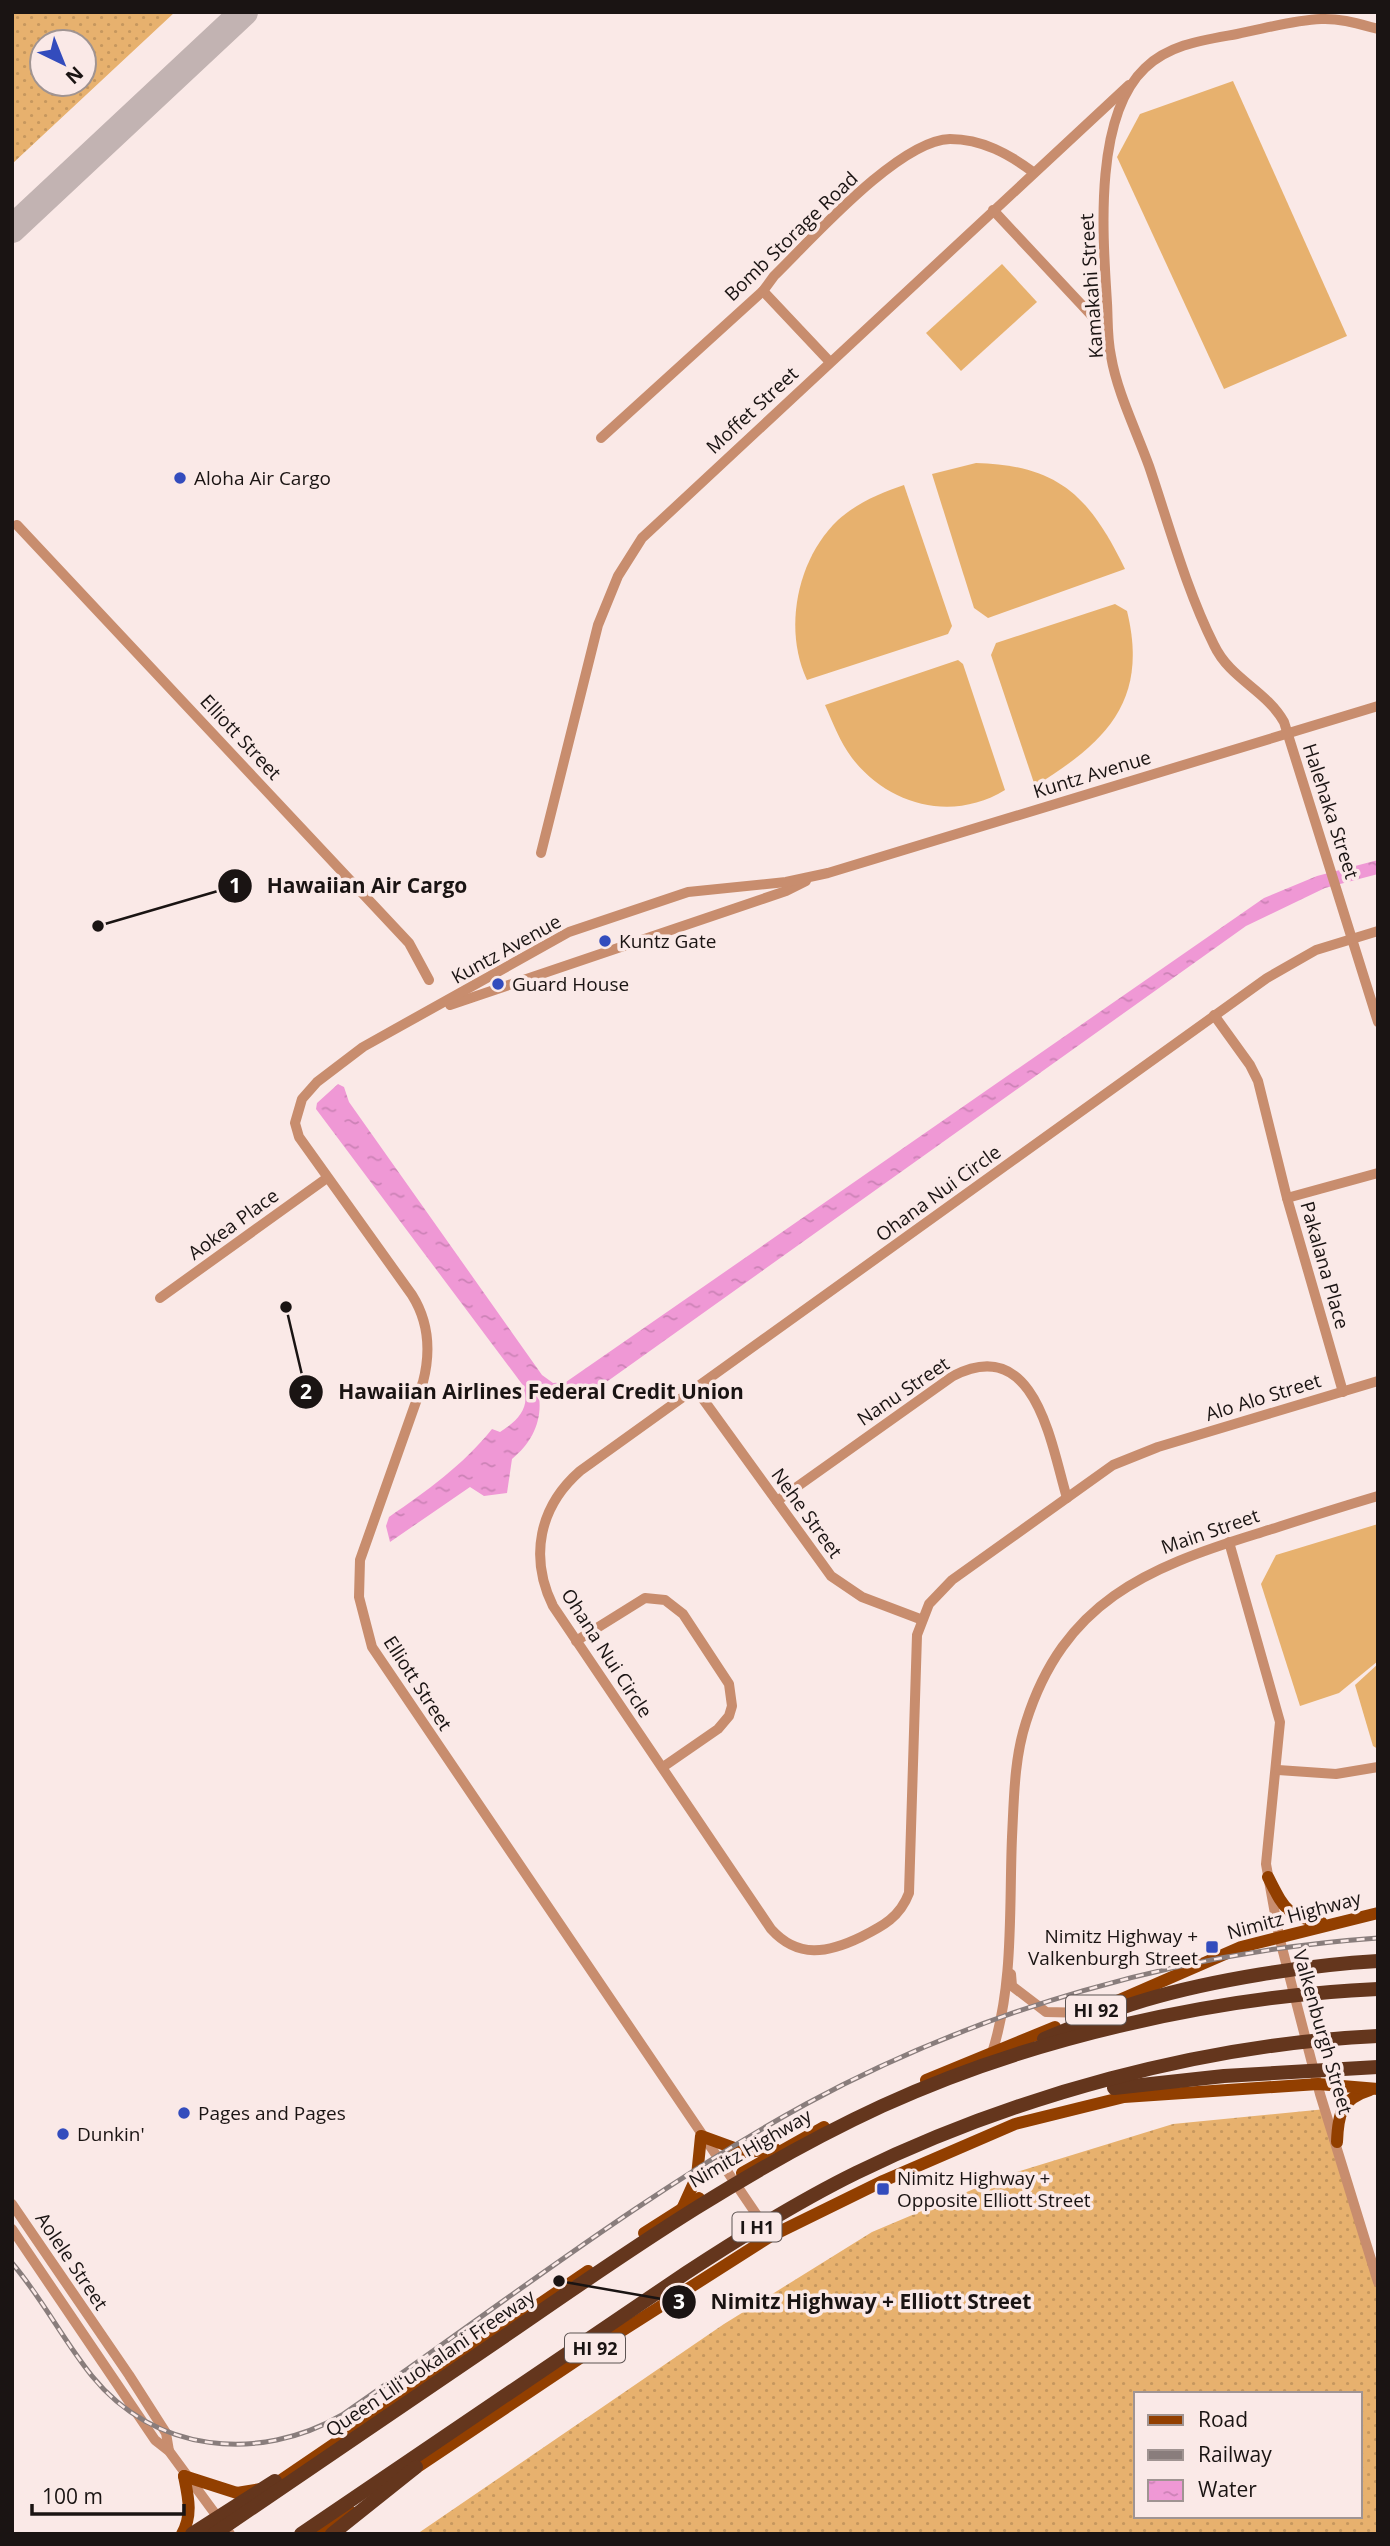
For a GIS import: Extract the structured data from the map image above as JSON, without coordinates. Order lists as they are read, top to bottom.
{
  "streets": {
    "highway": ["I H1", "Queen Liliʻuokalani Freeway"],
    "main road": ["Nimitz Highway", "HI 92"],
    "street": [
      "Bomb Storage Road",
      "Kamakahi Street",
      "Moffet Street",
      "Elliott Street",
      "Kuntz Avenue",
      "Halehaka Street",
      "Ohana Nui Circle",
      "Aokea Place",
      "Pakalana Place",
      "Nanu Street",
      "Alo Alo Street",
      "Nehe Street",
      "Main Street",
      "Valkenburgh Street",
      "Aolele Street"
    ]
  },
  "crossings": [
    ["Bomb Storage Road", "Moffet Street"],
    ["Kamakahi Street", "Moffet Street"],
    ["Kamakahi Street", "Kuntz Avenue"],
    ["Kamakahi Street", "Halehaka Street"],
    ["Elliott Street", "Kuntz Avenue"],
    ["Elliott Street", "Aokea Place"],
    ["Elliott Street", "Nimitz Highway"],
    ["Elliott Street", "HI 92"],
    ["Kuntz Avenue", "Halehaka Street"],
    ["Halehaka Street", "Ohana Nui Circle"],
    ["Ohana Nui Circle", "Nanu Street"],
    ["Ohana Nui Circle", "Alo Alo Street"],
    ["Ohana Nui Circle", "Nehe Street"],
    ["Pakalana Place", "Alo Alo Street"],
    ["Nanu Street", "Nehe Street"],
    ["Main Street", "Nimitz Highway"],
    ["Main Street", "Valkenburgh Street"],
    ["Nimitz Highway", "Valkenburgh Street"],
    ["Nimitz Highway", "Aolele Street"],
    ["HI 92", "Valkenburgh Street"]
  ],
  "places": {
    "other": [
      "Aloha Air Cargo",
      "Hawaiian Air Cargo",
      "Kuntz Gate",
      "Guard House",
      "Hawaiian Airlines Federal Credit Union",
      "Pages and Pages",
      "Dunkin'",
      "Nimitz Highway + Elliott Street"
    ],
    "transit": ["Nimitz Highway + Valkenburgh Street", "Nimitz Highway + Opposite Elliott Street"]
  },
  "legend": ["Road", "Railway", "Water"],
  "scale_bar": "100 m",
  "north": "bottom right"
}
